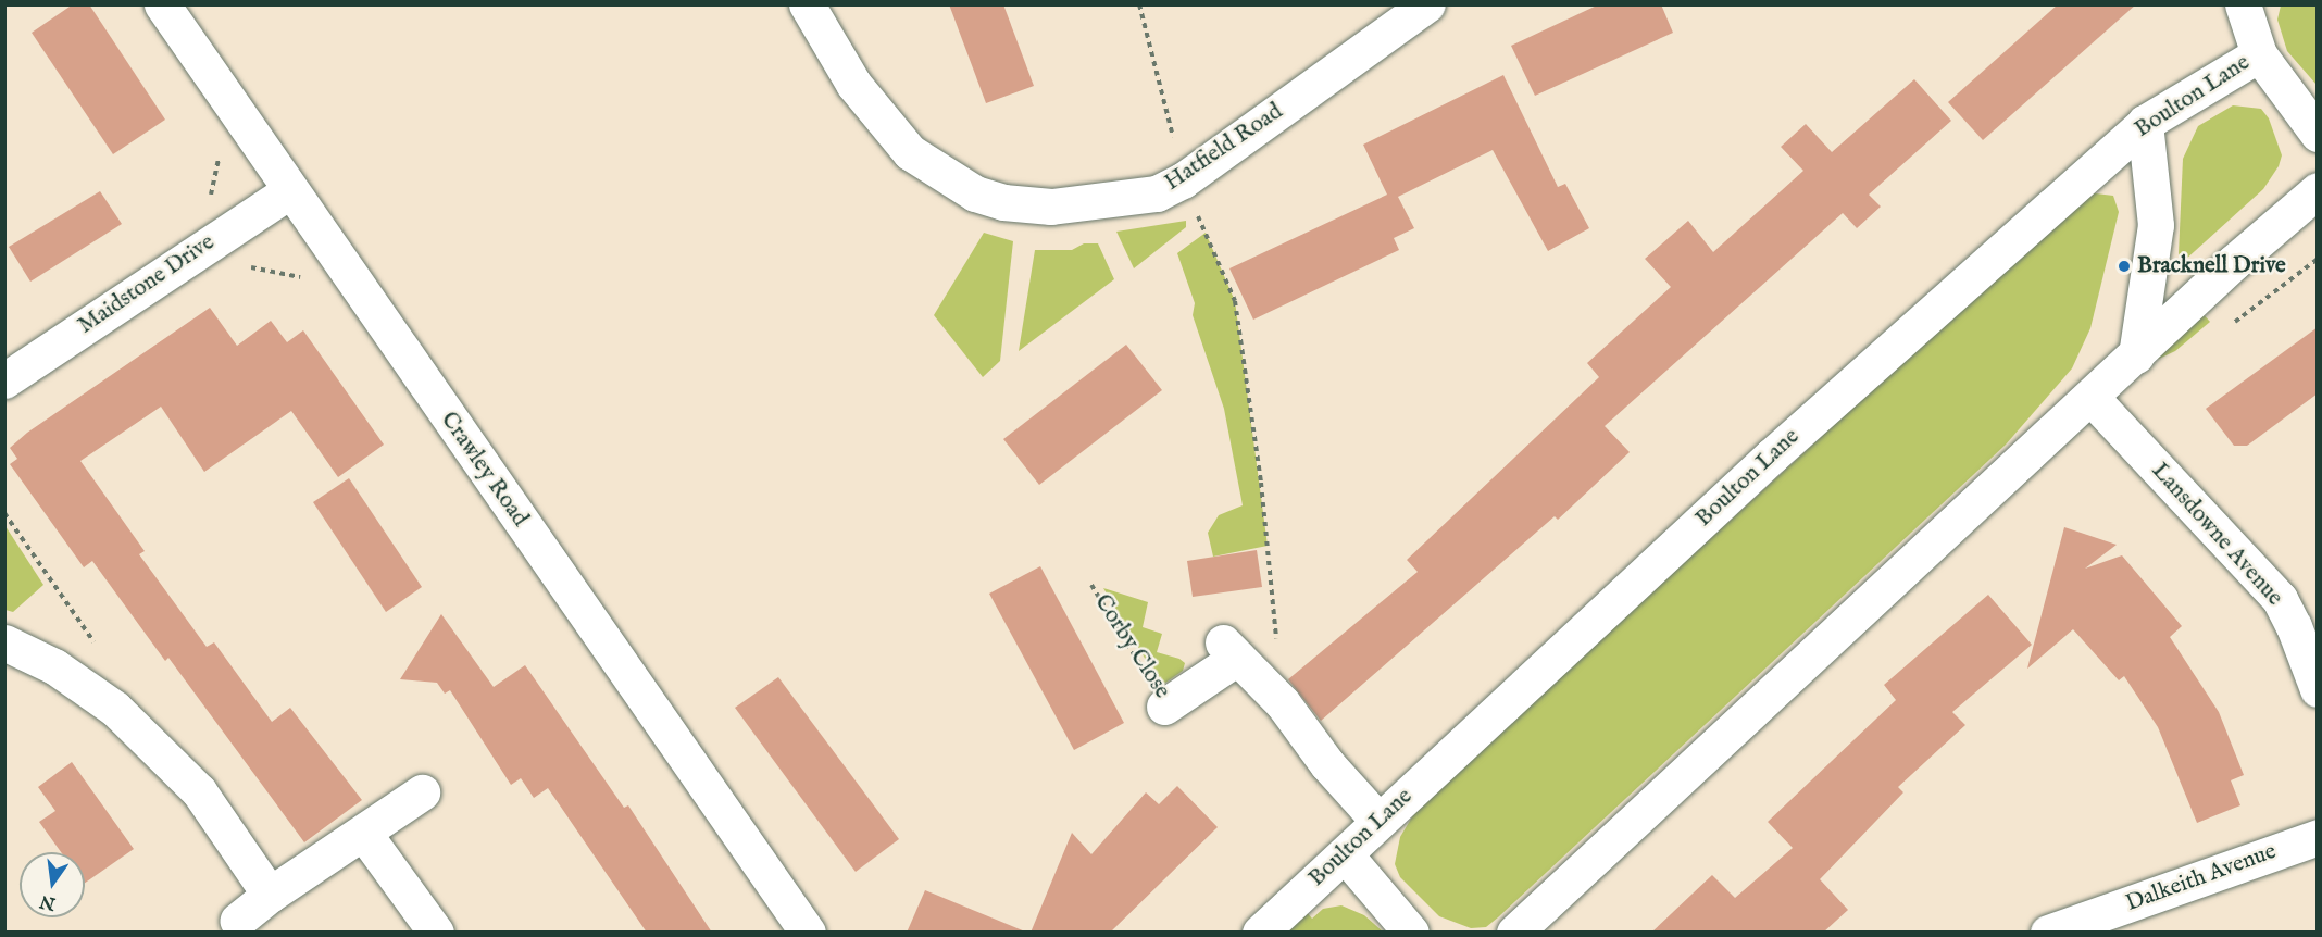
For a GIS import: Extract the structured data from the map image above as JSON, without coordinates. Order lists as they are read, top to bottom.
{
  "streets": {
    "street": [
      "Boulton Lane",
      "Hatfield Road",
      "Maidstone Drive",
      "Crawley Road",
      "Lansdowne Avenue",
      "Corby Close",
      "Dalkeith Avenue"
    ]
  },
  "crossings": [
    ["Boulton Lane", "Corby Close"],
    ["Maidstone Drive", "Crawley Road"]
  ],
  "places": ["Bracknell Drive"],
  "north": "bottom"
}
